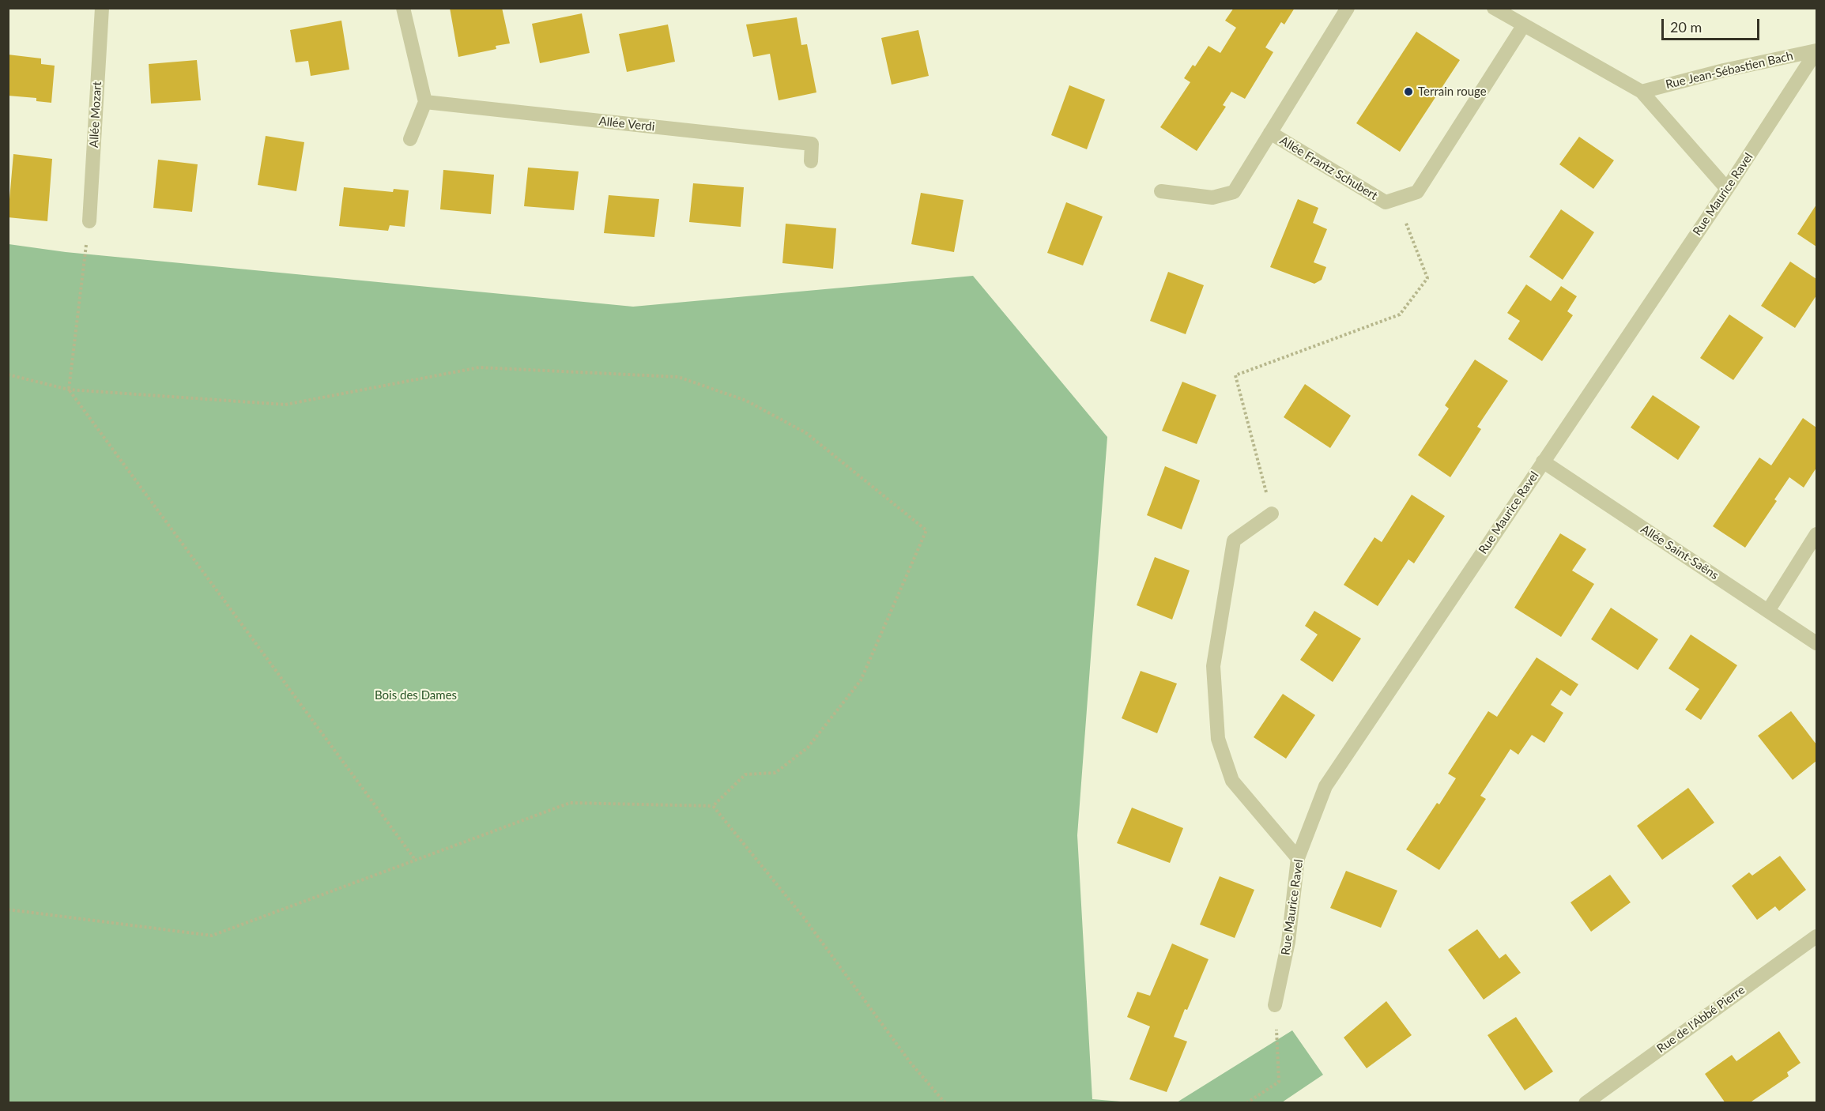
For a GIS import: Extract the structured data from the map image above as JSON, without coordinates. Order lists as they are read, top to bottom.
{
  "streets": {
    "street": [
      "Rue Jean-Sébastien Bach",
      "Allée Mozart",
      "Allée Verdi",
      "Allée Frantz Schubert",
      "Rue Maurice Ravel",
      "Allée Saint-Saëns",
      "Rue de l'Abbé Pierre"
    ]
  },
  "crossings": [
    ["Rue Jean-Sébastien Bach", "Rue Maurice Ravel"],
    ["Rue Maurice Ravel", "Allée Saint-Saëns"]
  ],
  "parks": ["Bois des Dames"],
  "places": ["Terrain rouge"],
  "scale_bar": "20 m"
}
